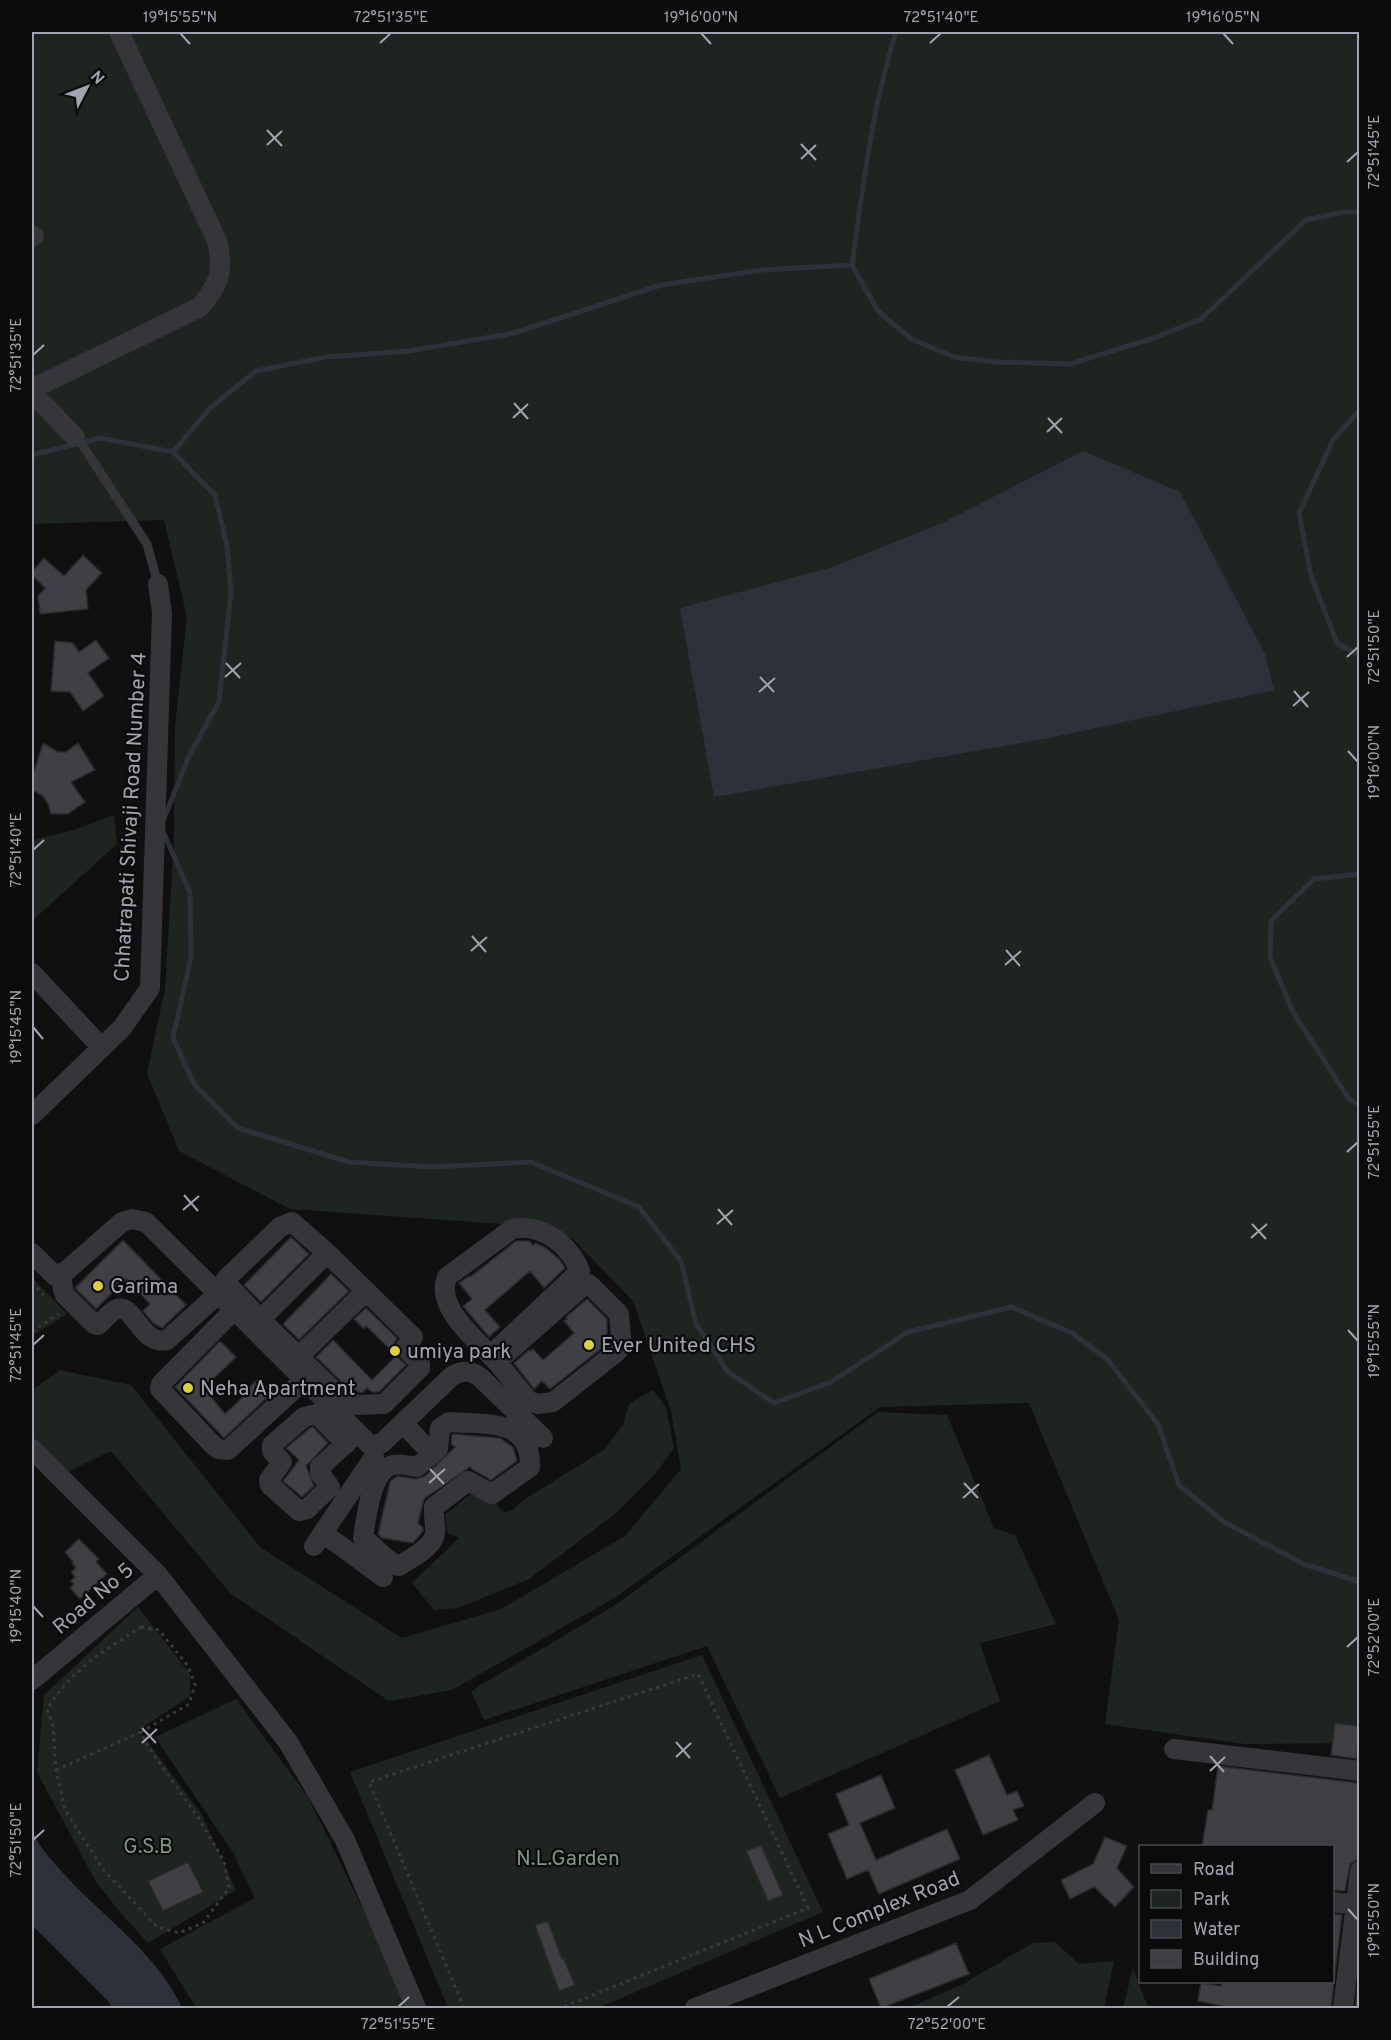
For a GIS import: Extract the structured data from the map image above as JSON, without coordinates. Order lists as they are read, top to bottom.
{
  "streets": {
    "street": ["Chhatrapati Shivaji Road Number 4", "Road No 5", "N L Complex Road"]
  },
  "parks": ["G.S.B", "N.L.Garden"],
  "places": [
    "Garima",
    "Ever United CHS",
    "umiya park",
    "Neha Apartment"
  ],
  "legend": [
    "Road",
    "Park",
    "Water",
    "Building"
  ],
  "north": "top right",
  "coordinates": [
    "19°15'55\"N",
    "72°51'35\"E",
    "19°16'00\"N",
    "72°51'40\"E",
    "19°16'05\"N",
    "72°51'45\"E",
    "72°51'50\"E",
    "19°15'45\"N",
    "72°51'55\"E",
    "19°15'40\"N",
    "72°52'00\"E",
    "19°15'50\"N"
  ]
}
